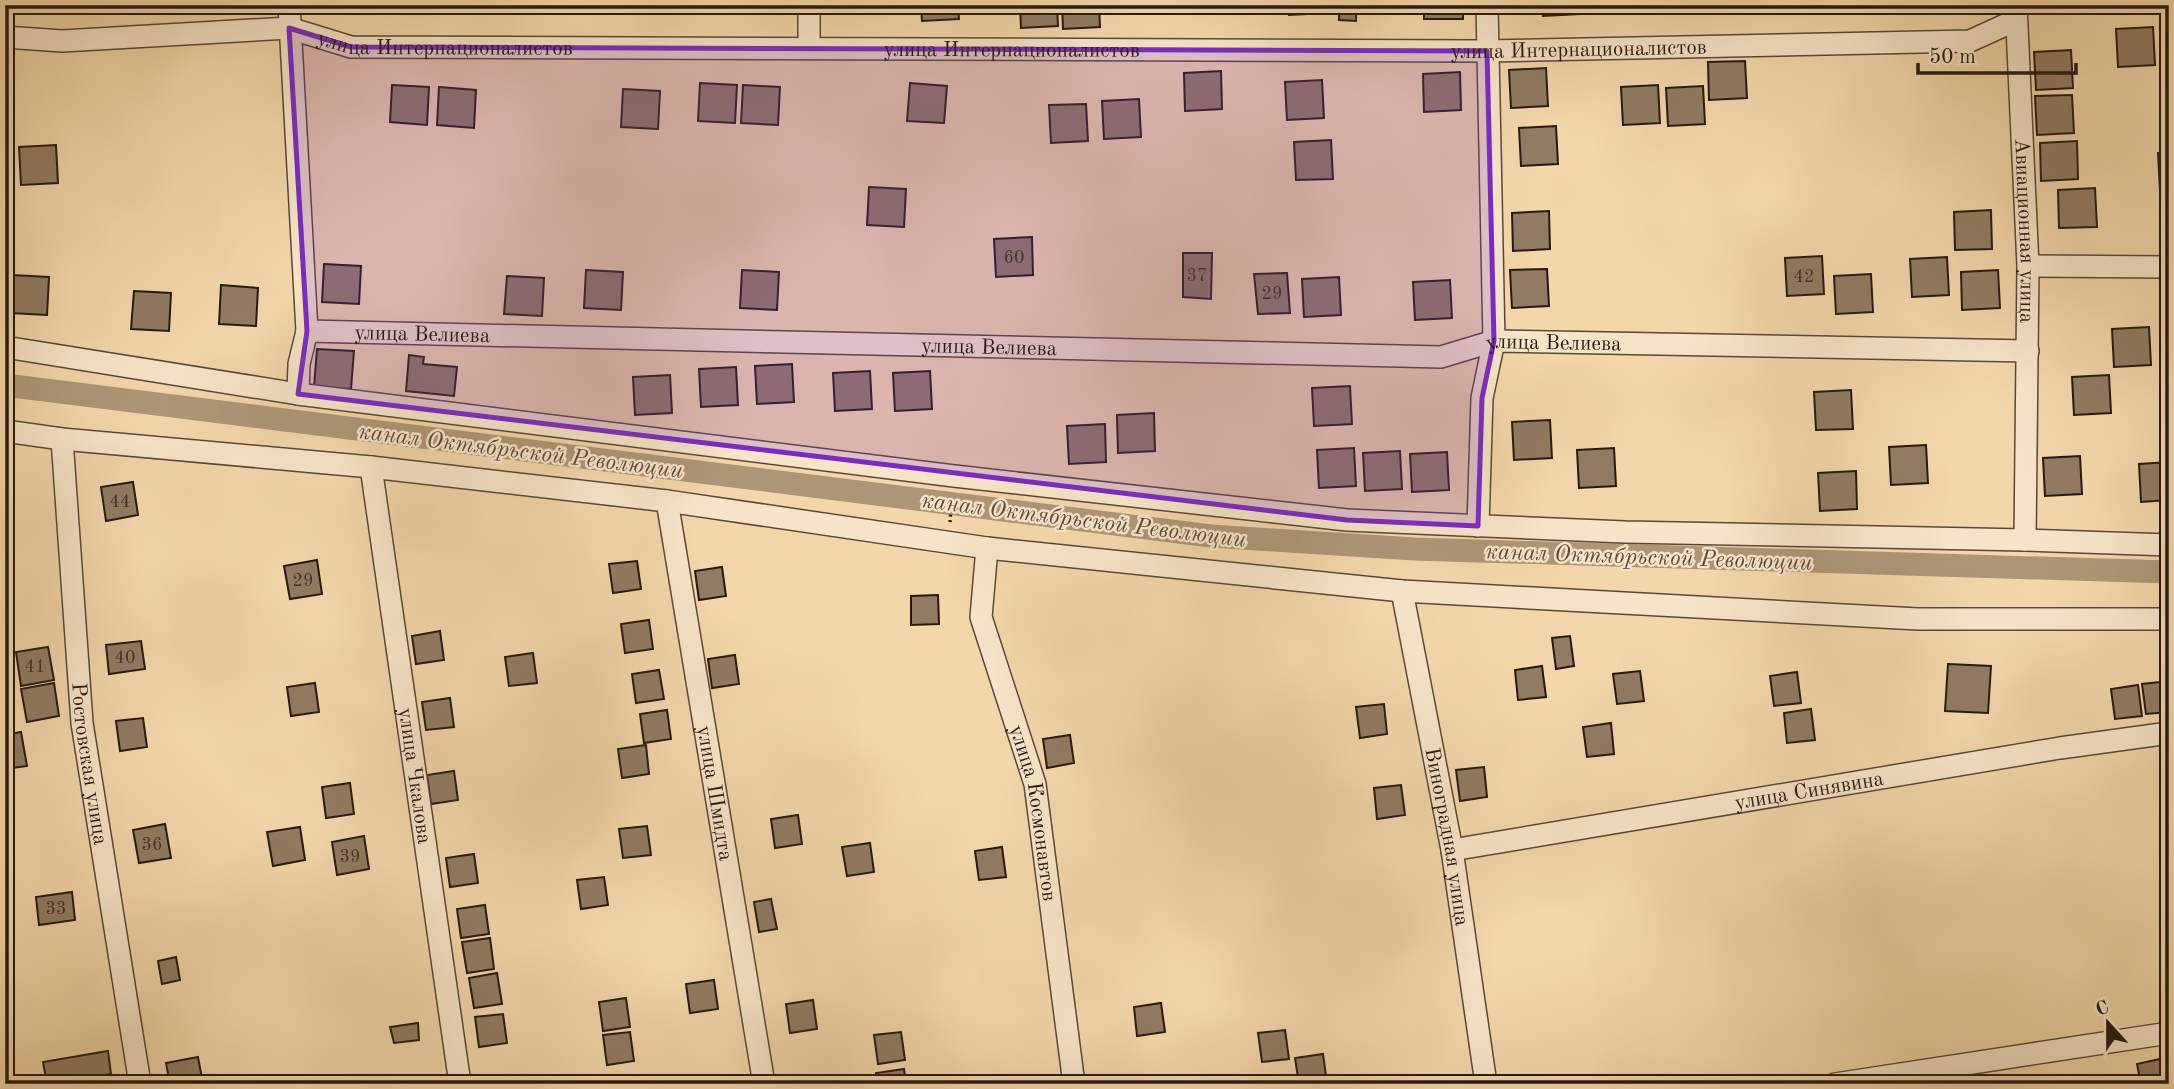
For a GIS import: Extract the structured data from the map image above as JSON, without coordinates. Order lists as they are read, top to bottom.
{
  "streets": {
    "street": [
      "улица Интернационалистов",
      "Авиационная улица",
      "улица Велиева",
      "Ростовская улица",
      "улица Чкалова",
      "улица Синявина",
      "улица Шмидта",
      "улица Космонавтов",
      "Виноградная улица"
    ]
  },
  "crossings": [
    ["улица Интернационалистов", "Авиационная улица"],
    ["Авиационная улица", "улица Велиева"],
    ["улица Синявина", "Виноградная улица"]
  ],
  "water": ["канал Октябрьской Революции"],
  "house_numbers": [
    "60",
    "37",
    "42",
    "29",
    "44",
    "29",
    "40",
    "41",
    "36",
    "39",
    "33"
  ],
  "scale_bar": "50 m",
  "north": "top"
}
